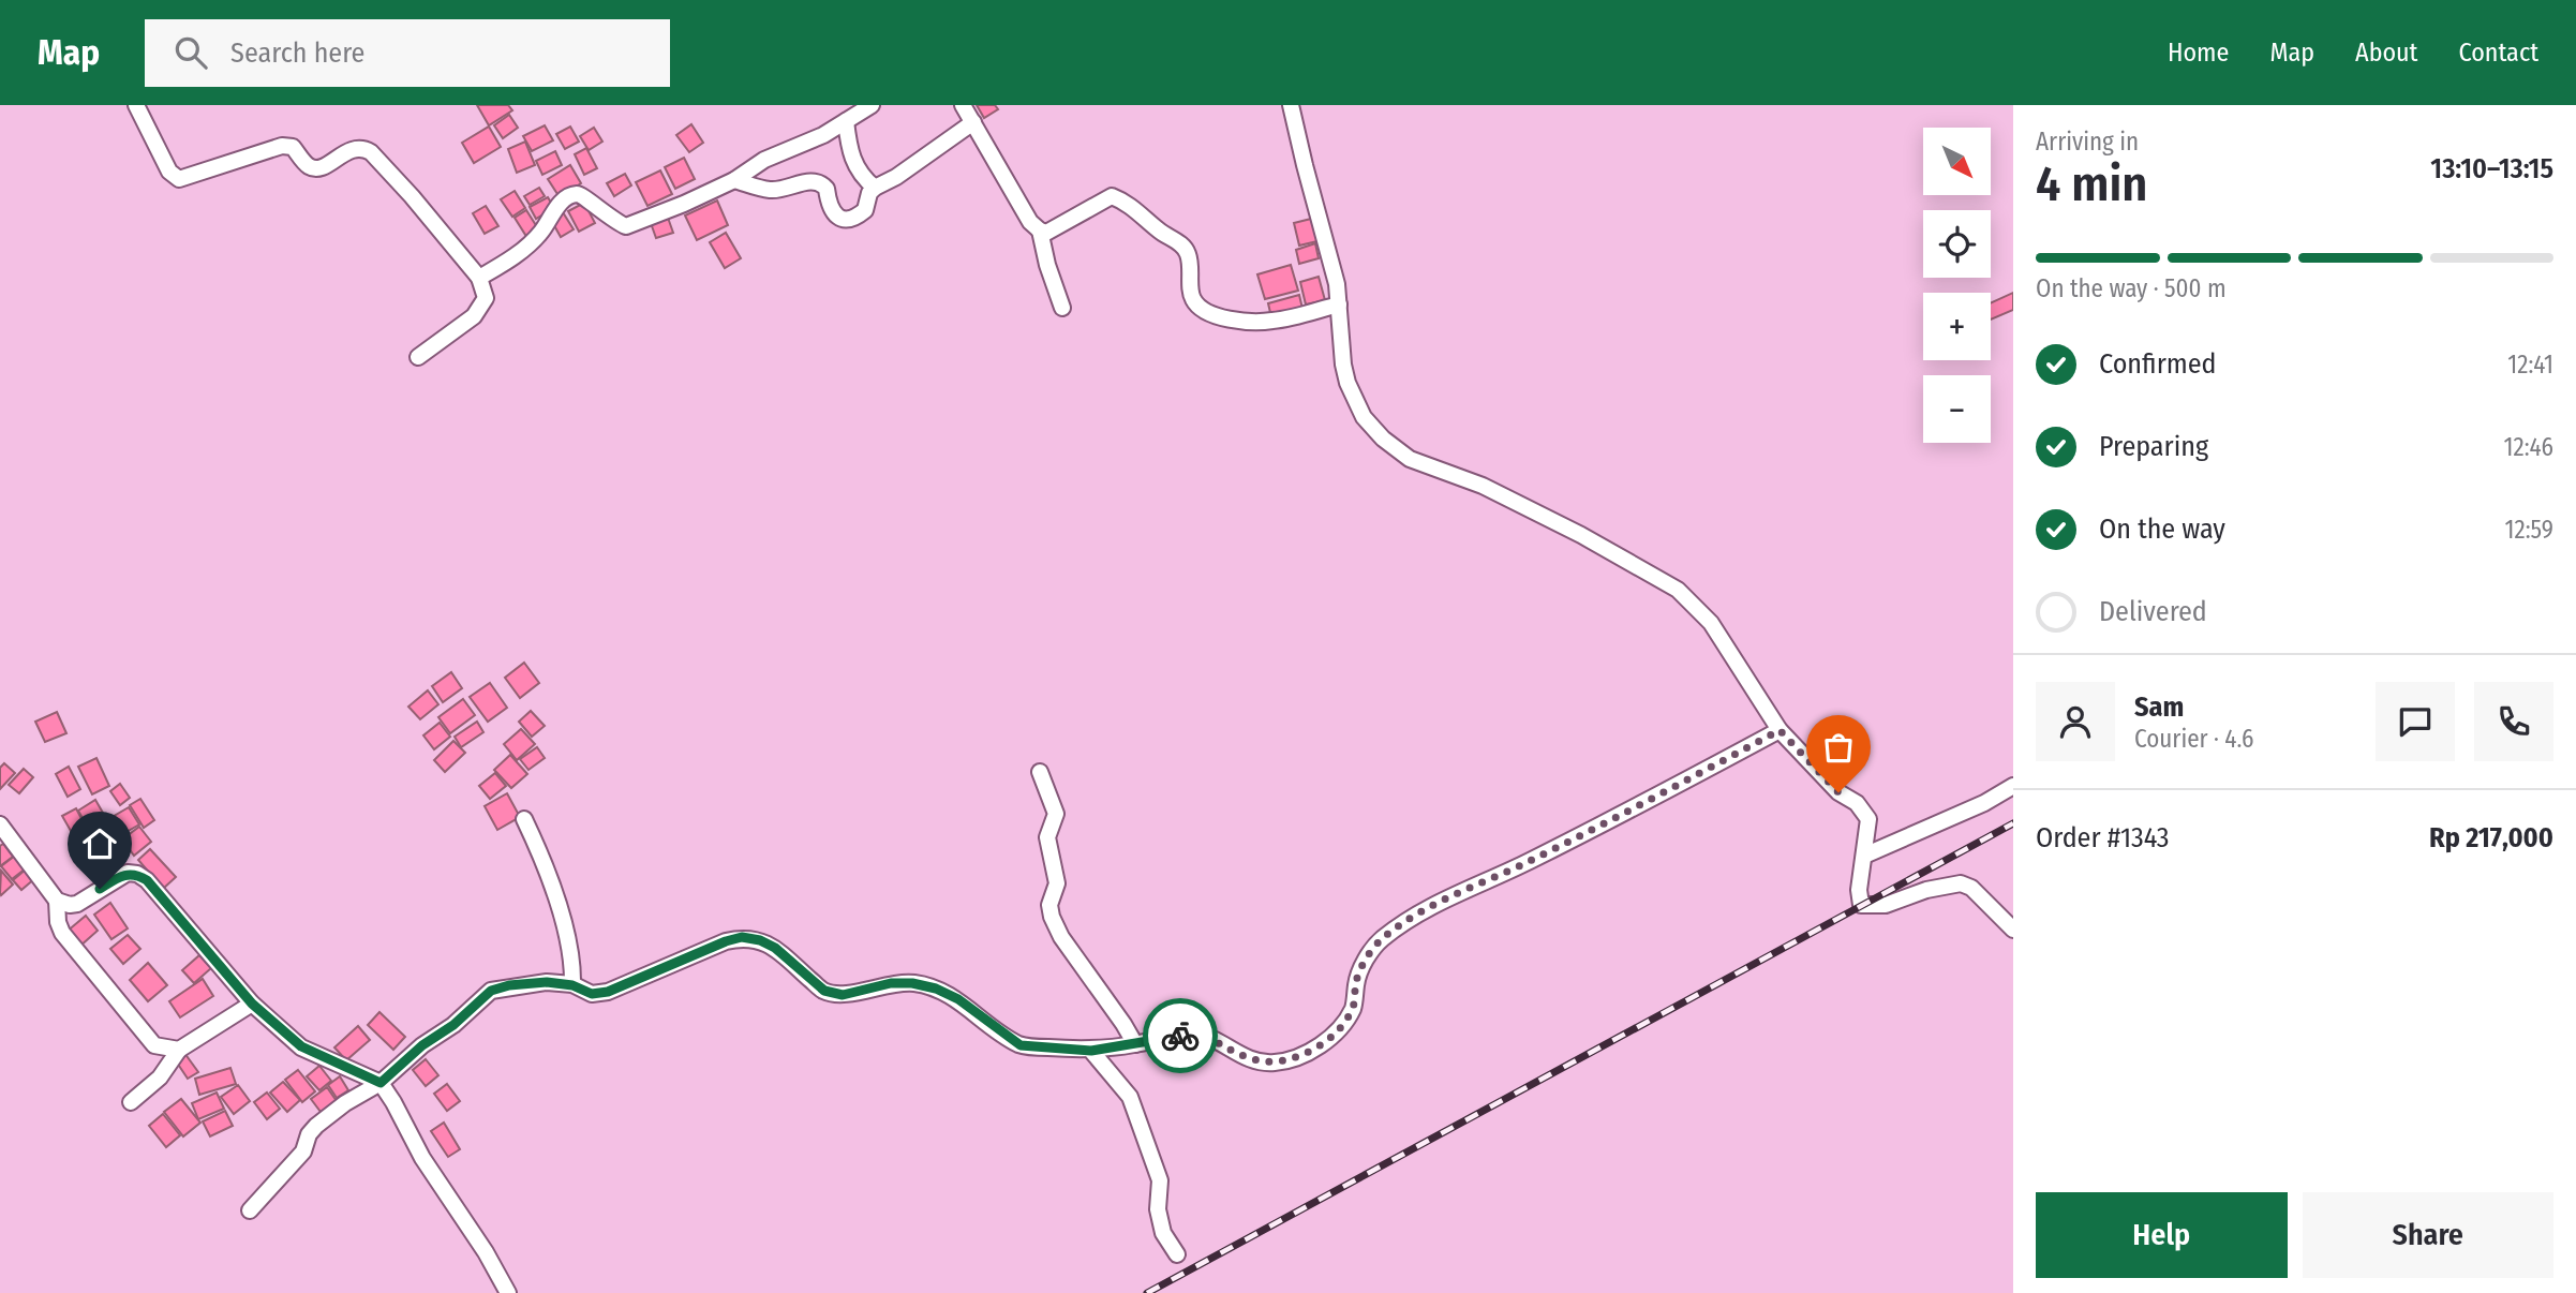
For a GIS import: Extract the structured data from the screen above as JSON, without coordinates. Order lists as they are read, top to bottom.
{
  "north": "bottom right",
  "page": {
    "header": "Map",
    "search": "Search here",
    "nav": [
      "Home",
      "Map",
      "About",
      "Contact"
    ],
    "heading": ["4 min", "Arriving in", "13:10–13:15"],
    "panel": [
      "Sam",
      "Courier · 4.6",
      "Order #1343",
      "Rp 217,000"
    ],
    "map_buttons": ["+", "−"],
    "bar": "On the way · 500 m",
    "list": [
      ["Confirmed", "12:41"],
      ["Preparing", "12:46"],
      ["On the way", "12:59"],
      "Delivered"
    ],
    "buttons": ["Help", "Share"]
  }
}
